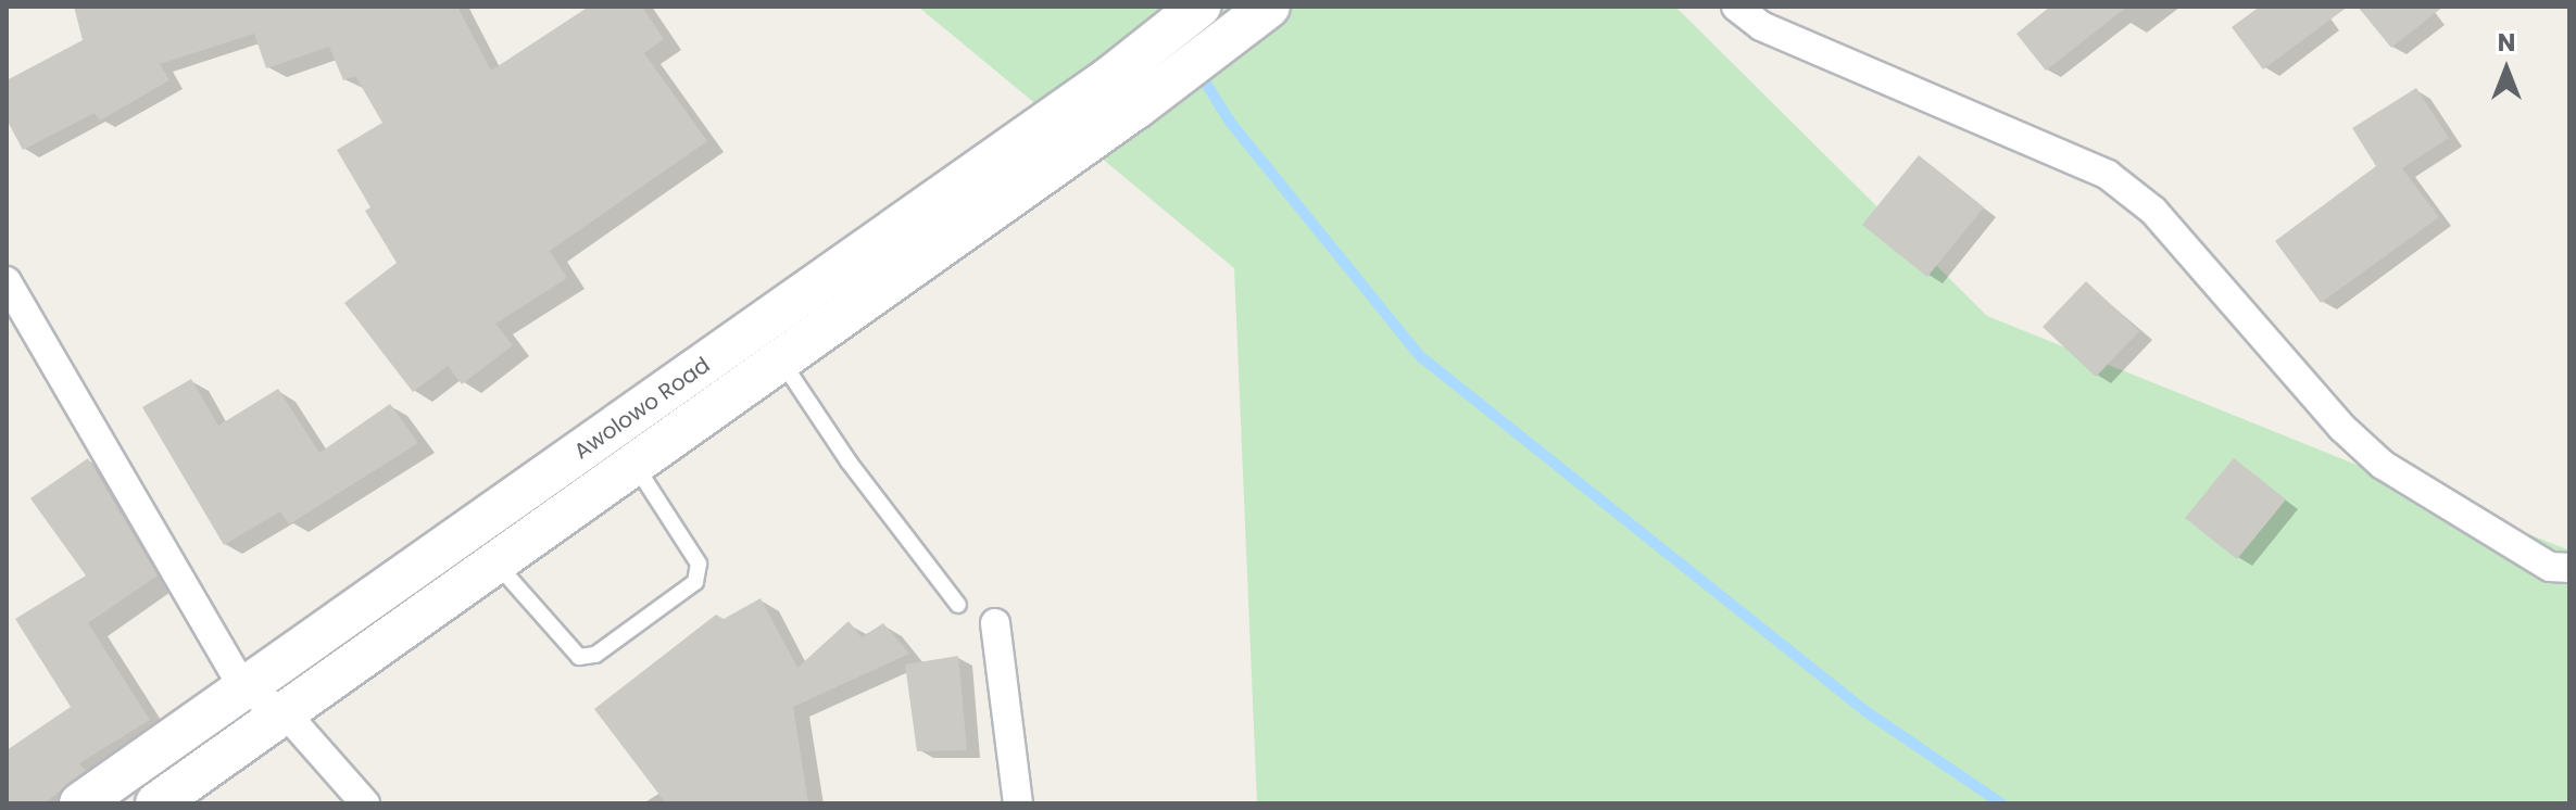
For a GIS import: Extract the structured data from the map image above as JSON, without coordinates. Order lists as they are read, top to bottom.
{
  "streets": {
    "main road": ["Awolowo Road"]
  },
  "north": "top"
}
